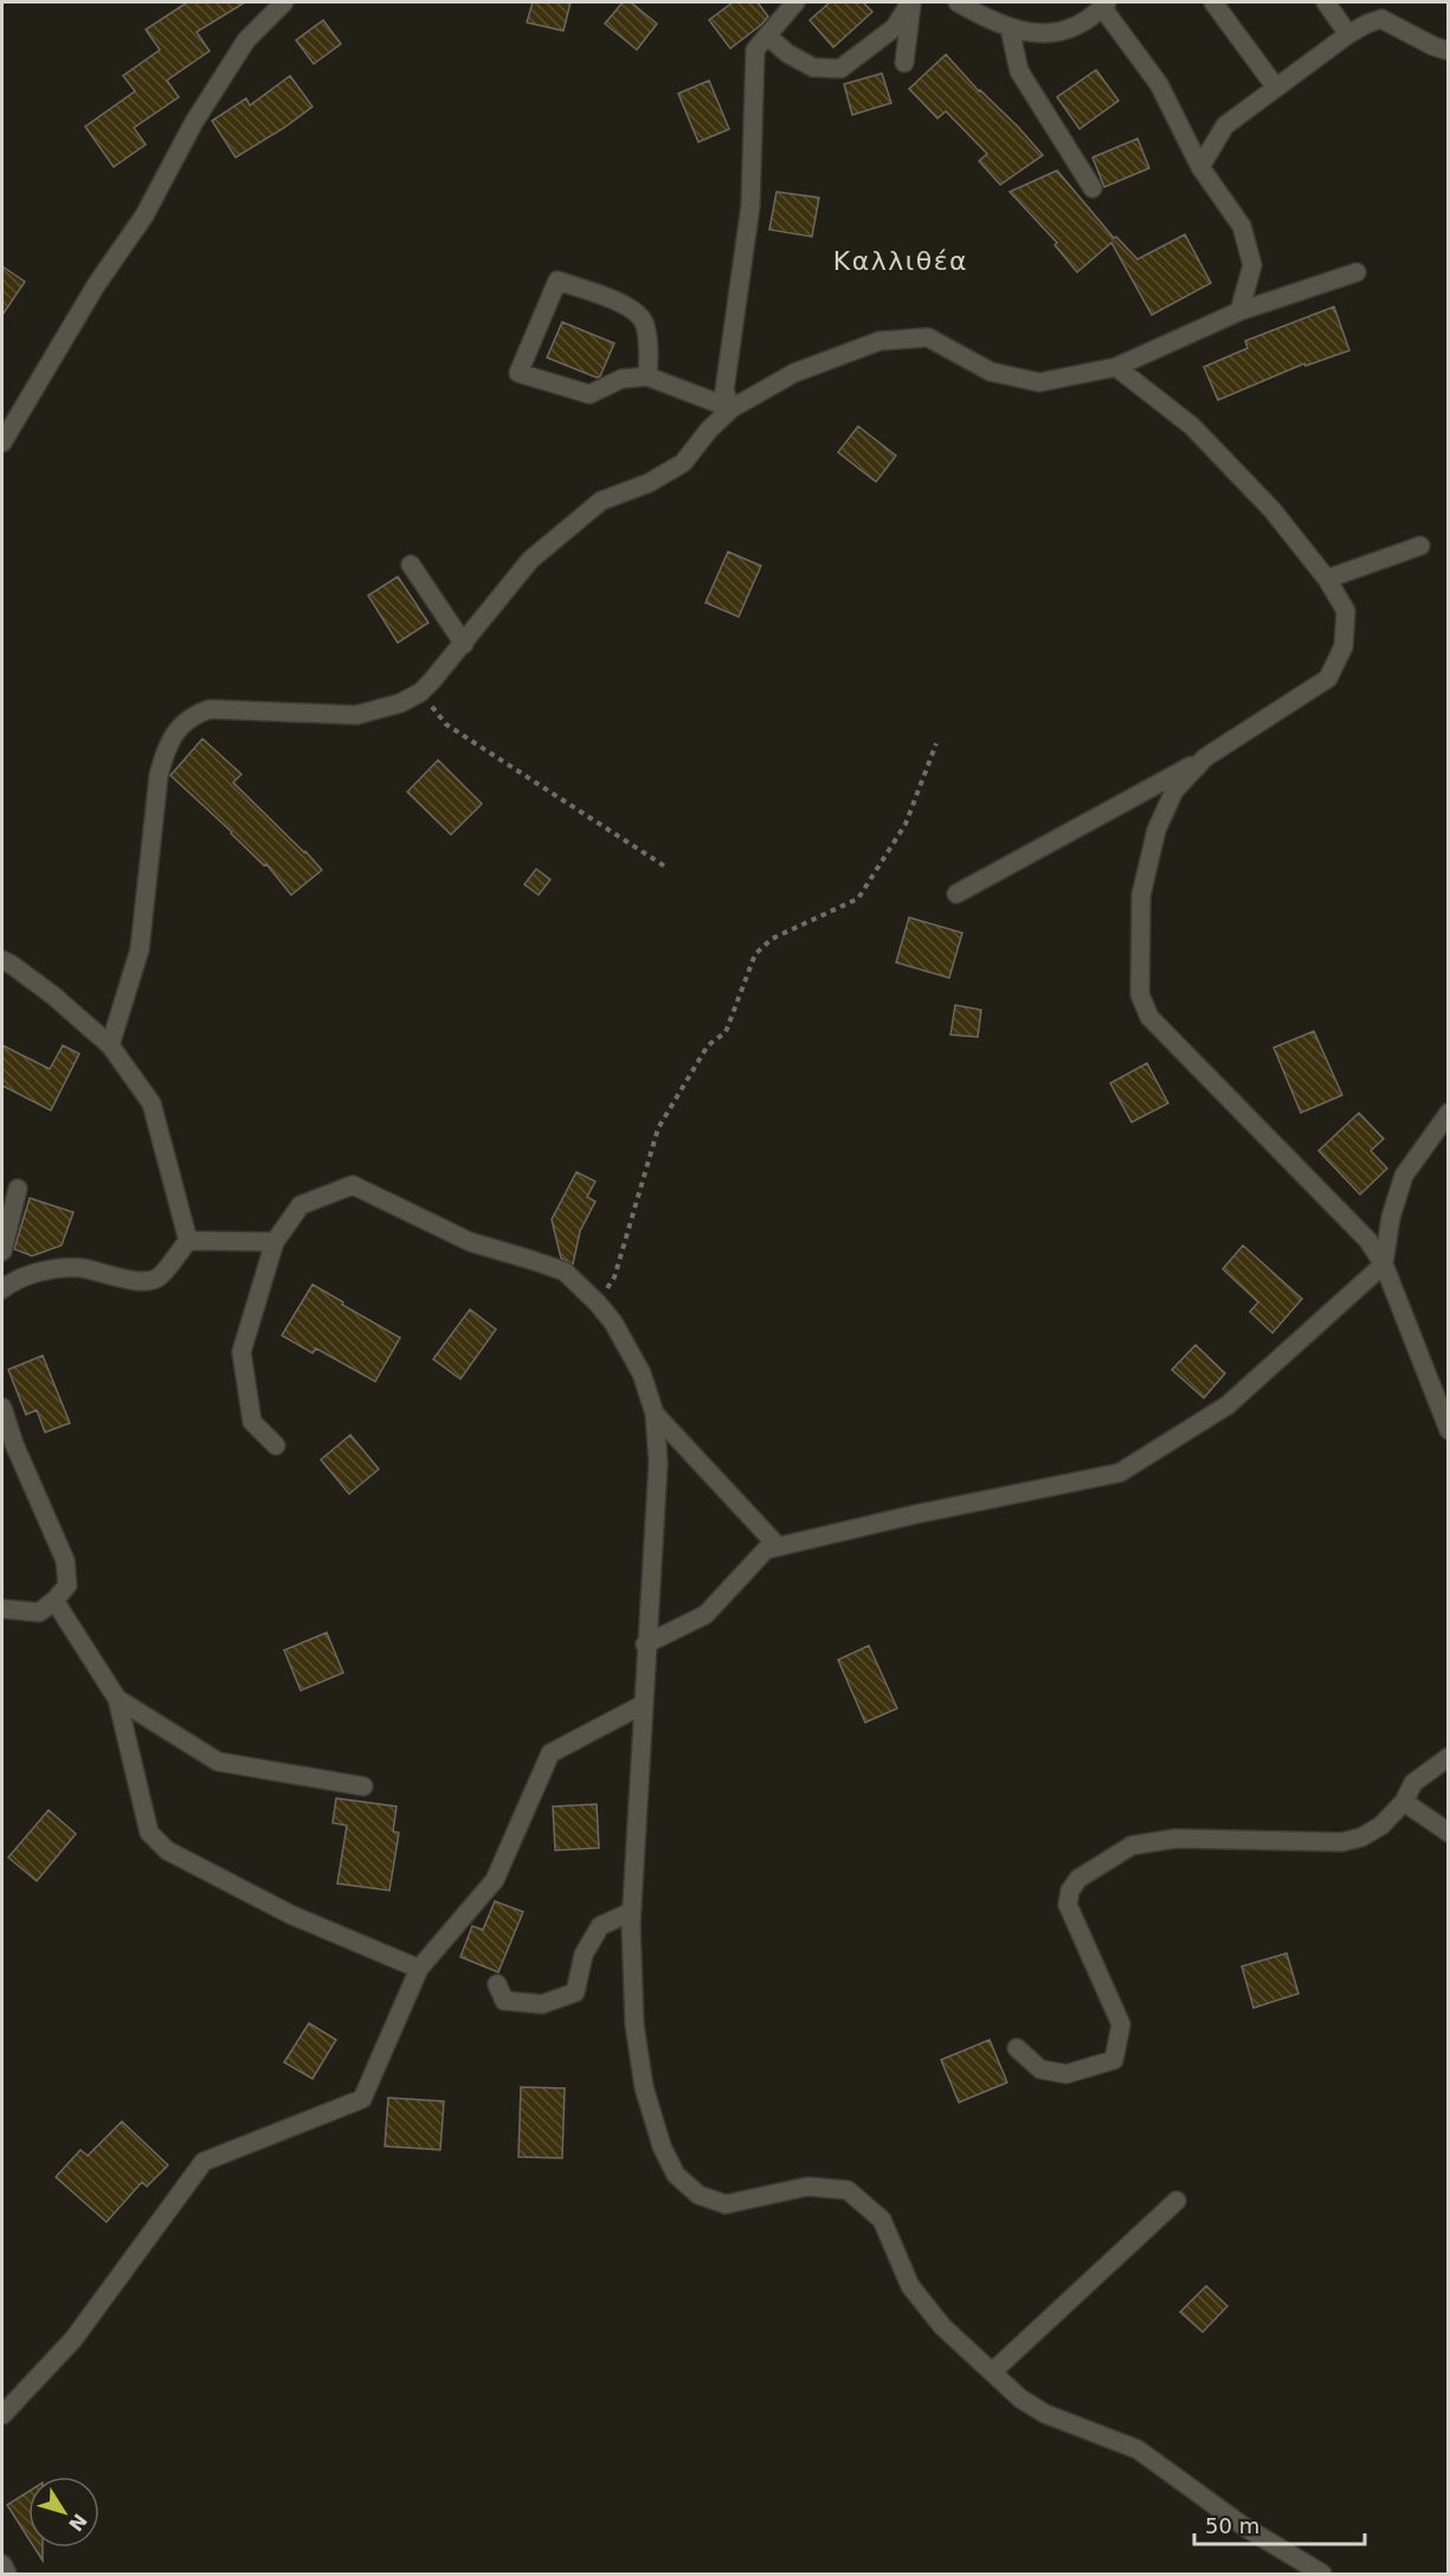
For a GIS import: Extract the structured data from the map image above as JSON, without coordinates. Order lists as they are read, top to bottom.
{
  "districts": ["Καλλιθέα"],
  "scale_bar": "50 m",
  "north": "bottom right"
}
